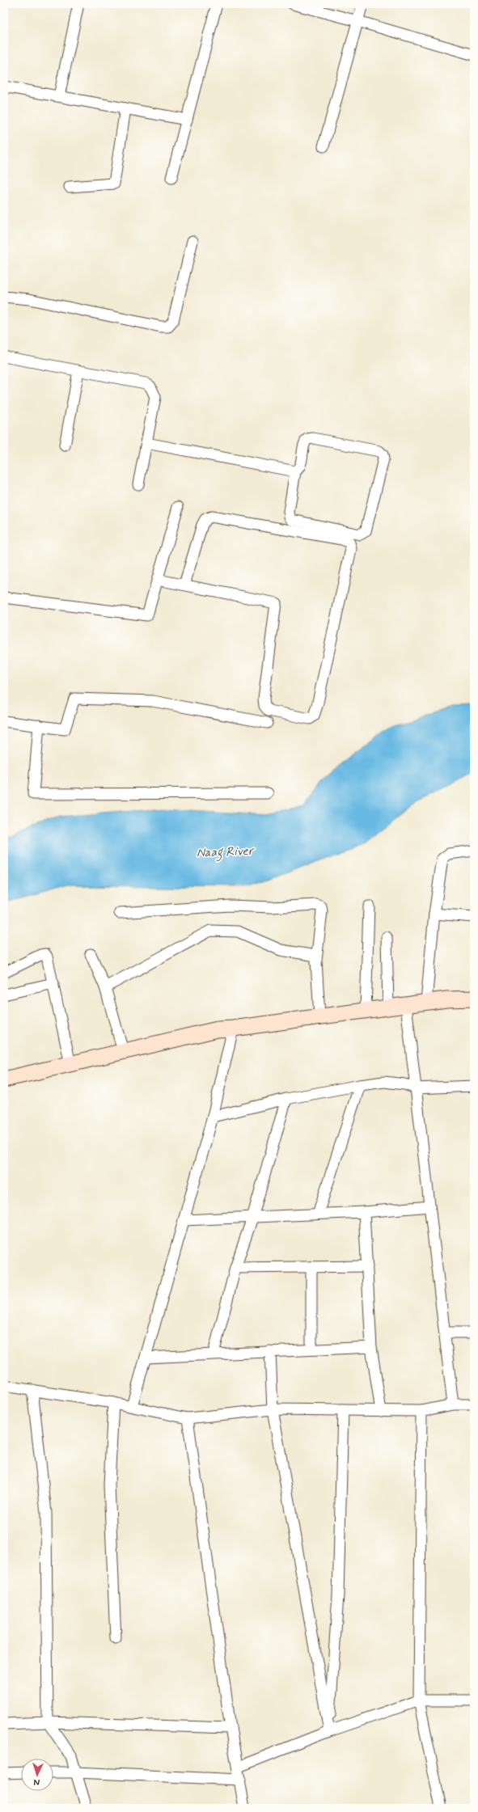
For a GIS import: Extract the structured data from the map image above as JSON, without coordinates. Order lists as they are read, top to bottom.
{
  "water": ["Naag River"],
  "north": "bottom"
}
